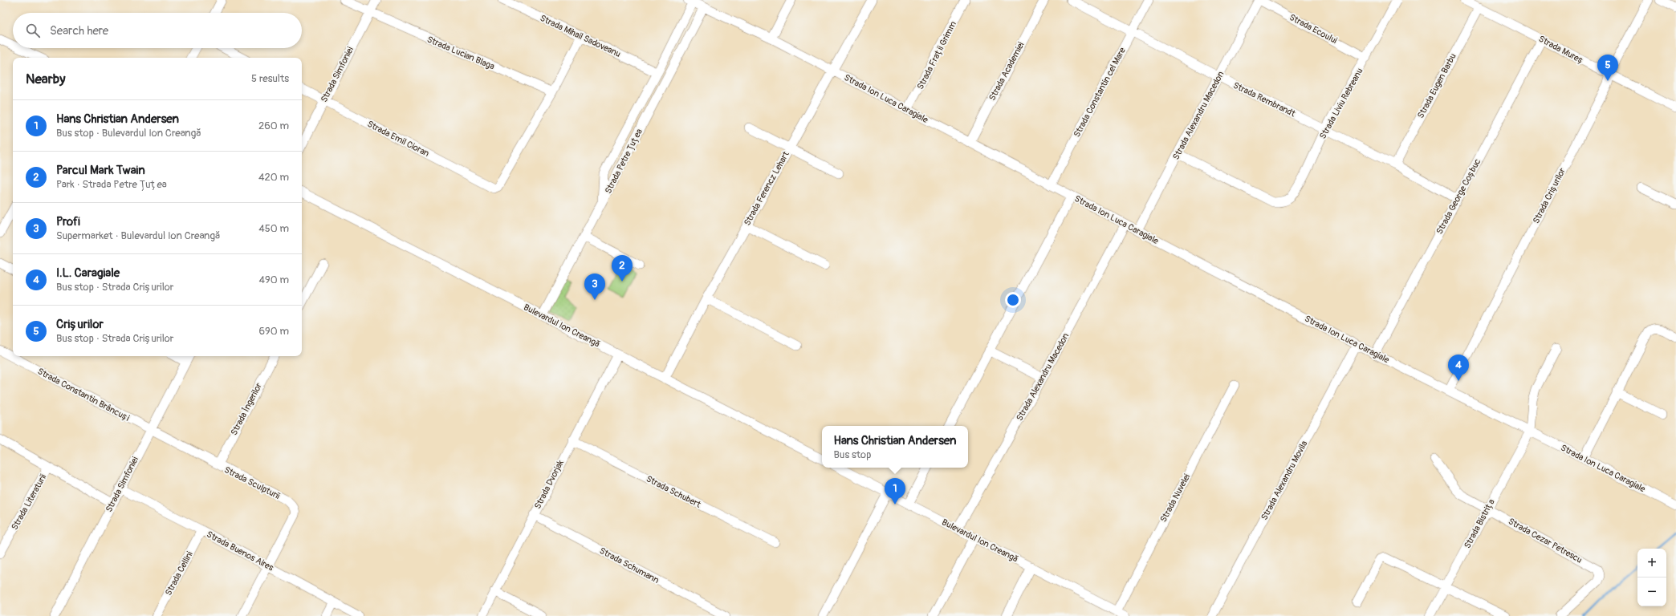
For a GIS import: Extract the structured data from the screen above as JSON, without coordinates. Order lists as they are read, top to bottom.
{
  "streets": {
    "street": [
      "Strada Ecoului",
      "Strada Mihail Sadoveanu",
      "Strada Mureș",
      "Strada Lucian Blaga",
      "Strada Frații Grimm",
      "Strada Academiei",
      "Strada Simfoniei",
      "Strada Eugen Barbu",
      "Strada Constantin cel Mare",
      "Strada Ion Luca Caragiale",
      "Strada Rembrandt",
      "Strada Liviu Rebreanu",
      "Strada Alexandru Macedon",
      "Strada Emil Cioran",
      "Strada Petre Țuțea",
      "Strada Ferencz Lehart",
      "Strada Crișurilor",
      "Strada George Coșbuc",
      "Bulevardul Ion Creangă",
      "Strada Constantin Brâncuși",
      "Strada Îngerilor",
      "Strada Alexandru Movila",
      "Strada Sculpturii",
      "Strada Dvorjak",
      "Strada Schubert",
      "Strada Nuvelei",
      "Strada Literaturii",
      "Strada Bistrița",
      "Strada Cezar Petrescu",
      "Strada Buenos Aires",
      "Strada Schumann",
      "Strada Cellini"
    ]
  },
  "crossings": [
    ["Strada Ecoului", "Strada Liviu Rebreanu"],
    ["Strada Ecoului", "Strada Alexandru Macedon"],
    ["Strada Mihail Sadoveanu", "Strada Petre Țuțea"],
    ["Strada Mureș", "Strada Eugen Barbu"],
    ["Strada Mureș", "Strada Crișurilor"],
    ["Strada Mureș", "Strada George Coșbuc"],
    ["Strada Lucian Blaga", "Strada Simfoniei"],
    ["Strada Lucian Blaga", "Strada Emil Cioran"],
    ["Strada Frații Grimm", "Strada Ion Luca Caragiale"],
    ["Strada Academiei", "Strada Ion Luca Caragiale"],
    ["Strada Simfoniei", "Strada Emil Cioran"],
    ["Strada Simfoniei", "Strada Constantin Brâncuși"],
    ["Strada Simfoniei", "Strada Sculpturii"],
    ["Strada Simfoniei", "Strada Buenos Aires"],
    ["Strada Eugen Barbu", "Strada Rembrandt"],
    ["Strada Constantin cel Mare", "Strada Ion Luca Caragiale"],
    ["Strada Constantin cel Mare", "Strada Rembrandt"],
    ["Strada Ion Luca Caragiale", "Strada Alexandru Macedon"],
    ["Strada Ion Luca Caragiale", "Strada Petre Țuțea"],
    ["Strada Ion Luca Caragiale", "Strada Ferencz Lehart"],
    ["Strada Ion Luca Caragiale", "Strada Crișurilor"],
    ["Strada Ion Luca Caragiale", "Strada George Coșbuc"],
    ["Strada Ion Luca Caragiale", "Strada Alexandru Movila"],
    ["Strada Ion Luca Caragiale", "Strada Bistrița"],
    ["Strada Rembrandt", "Strada Liviu Rebreanu"],
    ["Strada Rembrandt", "Strada Alexandru Macedon"],
    ["Strada Rembrandt", "Strada George Coșbuc"],
    ["Strada Liviu Rebreanu", "Strada Alexandru Macedon"],
    ["Strada Alexandru Macedon", "Bulevardul Ion Creangă"],
    ["Strada Petre Țuțea", "Bulevardul Ion Creangă"],
    ["Strada Ferencz Lehart", "Bulevardul Ion Creangă"],
    ["Bulevardul Ion Creangă", "Strada Dvorjak"],
    ["Bulevardul Ion Creangă", "Strada Nuvelei"],
    ["Strada Constantin Brâncuși", "Strada Sculpturii"],
    ["Strada Îngerilor", "Strada Sculpturii"],
    ["Strada Sculpturii", "Strada Buenos Aires"],
    ["Strada Dvorjak", "Strada Schubert"],
    ["Strada Dvorjak", "Strada Schumann"],
    ["Strada Bistrița", "Strada Cezar Petrescu"],
    ["Strada Buenos Aires", "Strada Cellini"]
  ],
  "page": {
    "search": "Search here",
    "pins": [
      "5",
      "2",
      "3",
      "4",
      "1"
    ],
    "heading": ["Nearby", "5 results"],
    "list": [
      {
        "mark": "1",
        "name": "Hans Christian Andersen",
        "note": "Bus stop · Bulevardul Ion Creangă",
        "value": "260 m"
      },
      {
        "mark": "2",
        "name": "Parcul Mark Twain",
        "note": "Park · Strada Petre Țuțea",
        "value": "420 m"
      },
      {
        "mark": "3",
        "name": "Profi",
        "note": "Supermarket · Bulevardul Ion Creangă",
        "value": "450 m"
      },
      {
        "mark": "4",
        "name": "I.L. Caragiale",
        "note": "Bus stop · Strada Crișurilor",
        "value": "490 m"
      },
      {
        "mark": "5",
        "name": "Crișurilor",
        "note": "Bus stop · Strada Crișurilor",
        "value": "690 m"
      }
    ],
    "popup": ["Hans Christian Andersen", "Bus stop"],
    "map_buttons": ["+", "−"]
  }
}
